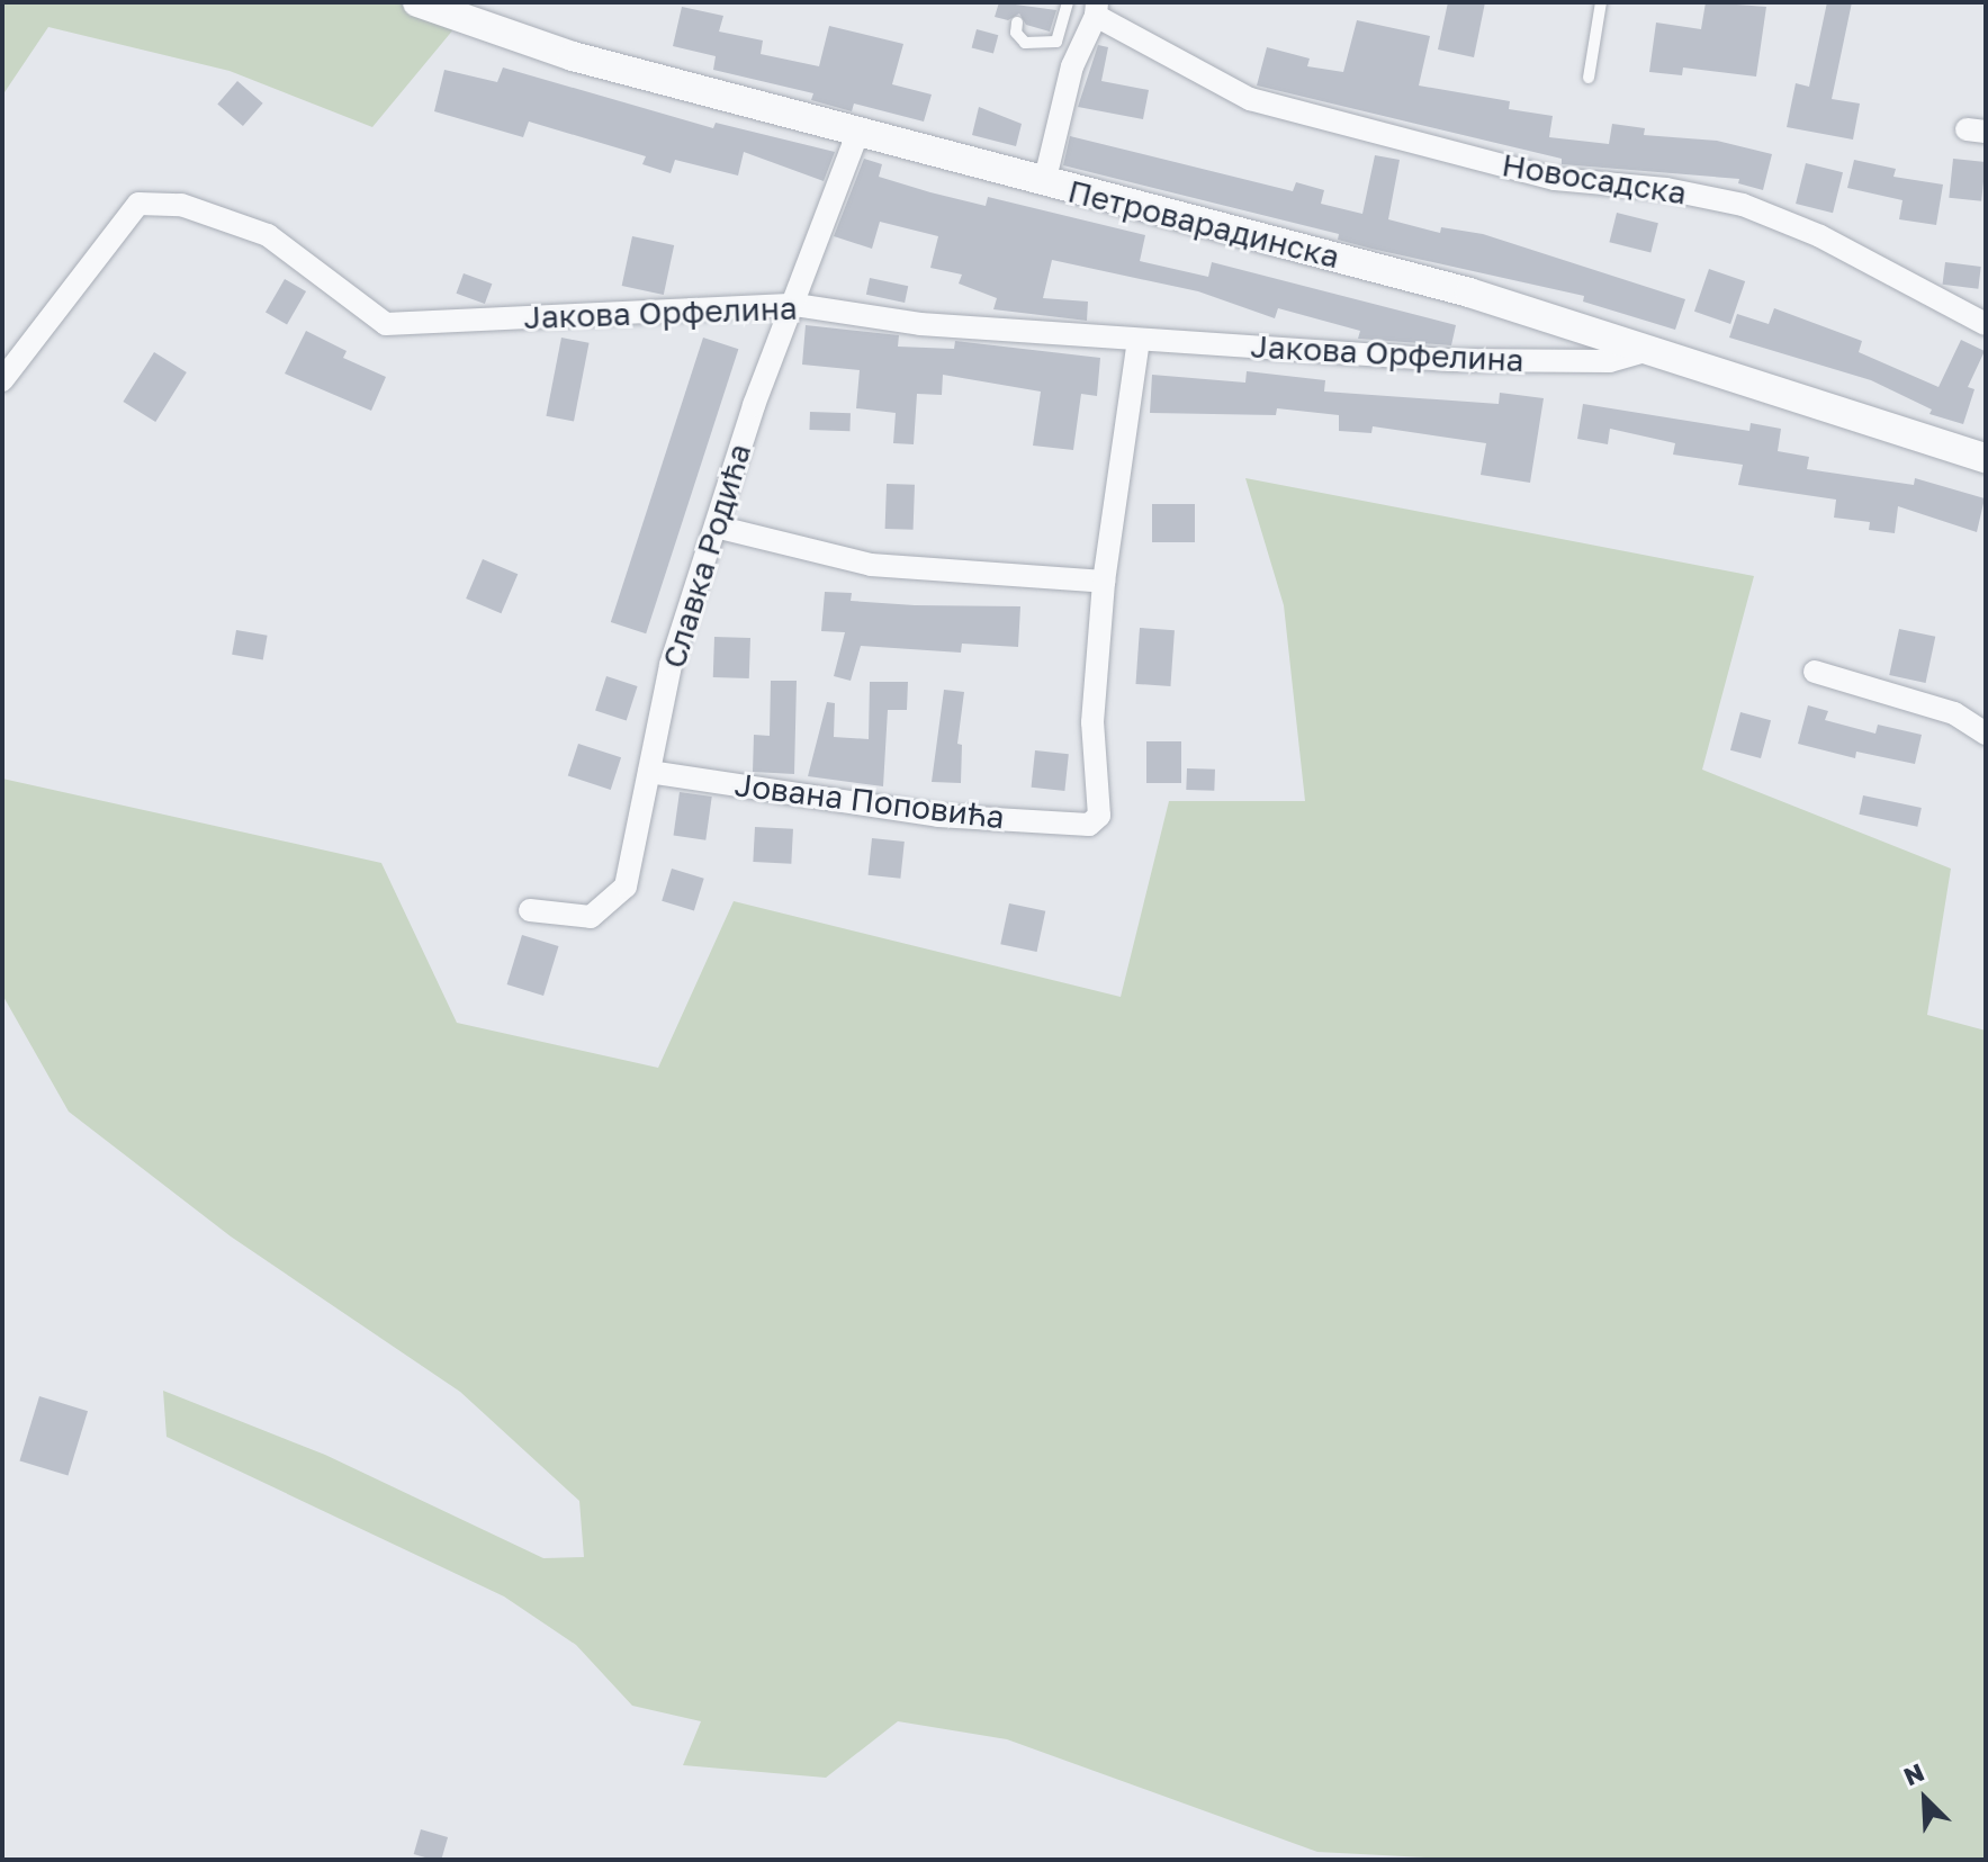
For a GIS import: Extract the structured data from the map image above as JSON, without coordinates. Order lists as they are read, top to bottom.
{
  "streets": {
    "street": [
      "Новосадска",
      "Петроварадинска",
      "Јакова Орфелина",
      "Славка Родића",
      "Јована Поповића"
    ]
  },
  "crossings": [
    ["Новосадска", "Петроварадинска"],
    ["Петроварадинска", "Јакова Орфелина"],
    ["Петроварадинска", "Славка Родића"],
    ["Јакова Орфелина", "Славка Родића"],
    ["Славка Родића", "Јована Поповића"]
  ],
  "north": "top left"
}
